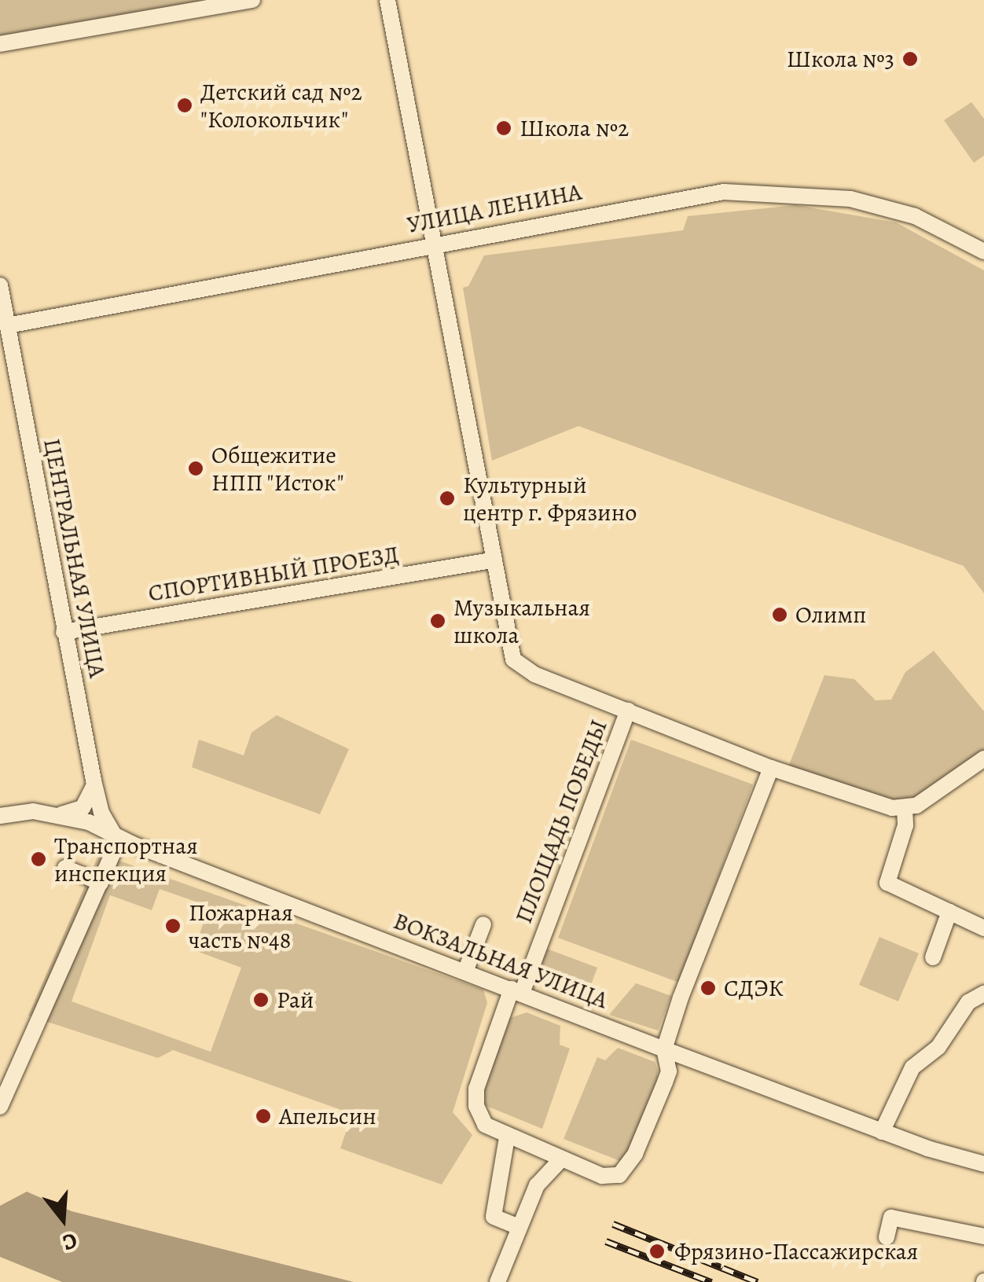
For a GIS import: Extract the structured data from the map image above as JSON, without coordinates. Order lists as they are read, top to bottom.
{
  "streets": {
    "street": [
      "УЛИЦА ЛЕНИНА",
      "ЦЕНТРАЛЬНАЯ УЛИЦА",
      "СПОРТИВНЫЙ ПРОЕЗД",
      "ПЛОЩАДЬ ПОБЕДЫ",
      "ВОКЗАЛЬНАЯ УЛИЦА"
    ]
  },
  "crossings": [
    ["УЛИЦА ЛЕНИНА", "ЦЕНТРАЛЬНАЯ УЛИЦА"],
    ["ЦЕНТРАЛЬНАЯ УЛИЦА", "СПОРТИВНЫЙ ПРОЕЗД"],
    ["ЦЕНТРАЛЬНАЯ УЛИЦА", "ВОКЗАЛЬНАЯ УЛИЦА"],
    ["ПЛОЩАДЬ ПОБЕДЫ", "ВОКЗАЛЬНАЯ УЛИЦА"]
  ],
  "places": [
    "Школа №3",
    "Детский сад №2 \"Колокольчик\"",
    "Школа №2",
    "Общежитие НПП \"Исток\"",
    "Культурный центр г. Фрязино",
    "Олимп",
    "Музыкальная школа",
    "Транспортная инспекция",
    "Пожарная часть №48",
    "СДЭК",
    "Рай",
    "Апельсин",
    "Фрязино-Пассажирская"
  ],
  "north": "bottom"
}
